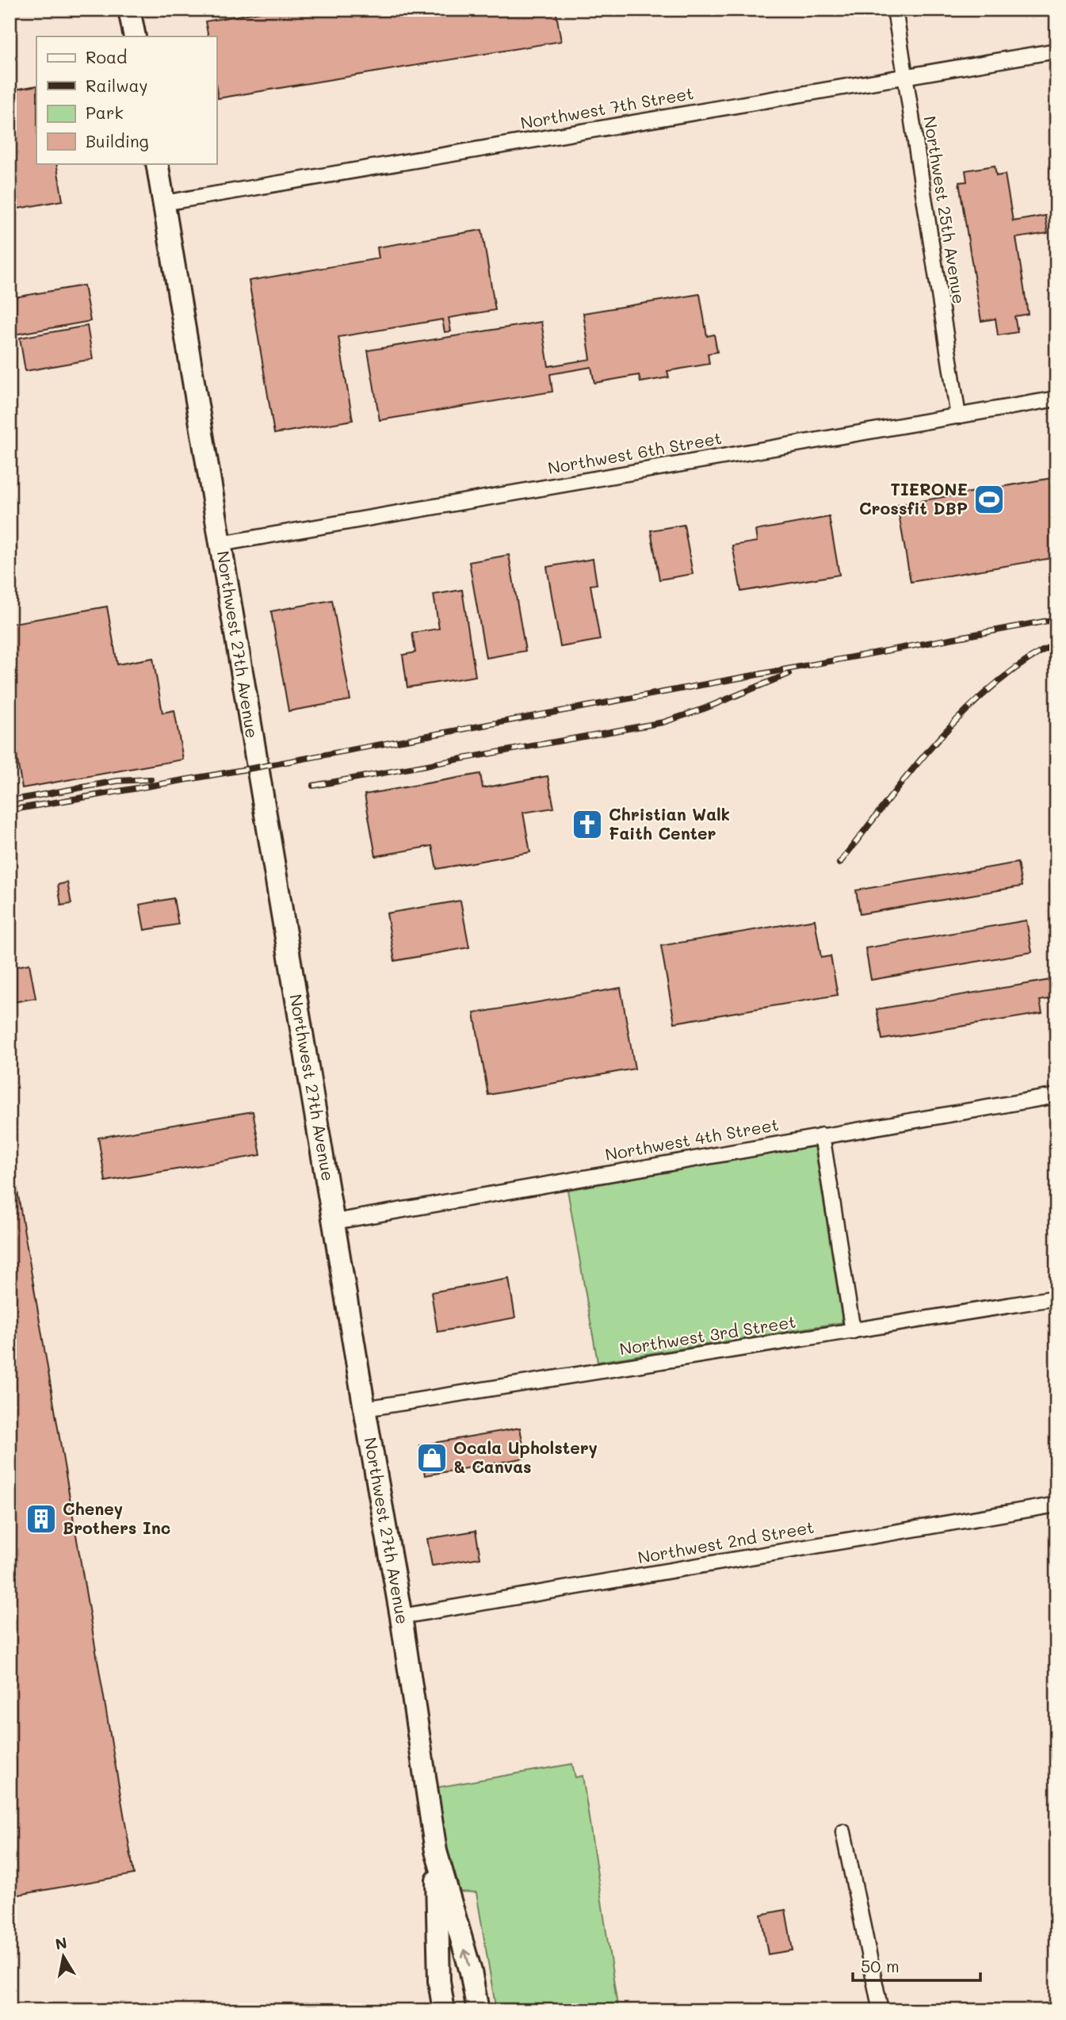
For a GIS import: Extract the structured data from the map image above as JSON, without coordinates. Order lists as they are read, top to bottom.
{
  "streets": {
    "main road": ["Northwest 27th Avenue"],
    "street": [
      "Northwest 7th Street",
      "Northwest 25th Avenue",
      "Northwest 6th Street",
      "Northwest 4th Street",
      "Northwest 3rd Street",
      "Northwest 2nd Street"
    ]
  },
  "crossings": [
    ["Northwest 7th Street", "Northwest 25th Avenue"],
    ["Northwest 7th Street", "Northwest 27th Avenue"],
    ["Northwest 25th Avenue", "Northwest 6th Street"],
    ["Northwest 6th Street", "Northwest 27th Avenue"],
    ["Northwest 27th Avenue", "Northwest 4th Street"],
    ["Northwest 27th Avenue", "Northwest 3rd Street"],
    ["Northwest 27th Avenue", "Northwest 2nd Street"]
  ],
  "places": {
    "sports": ["TIERONE Crossfit DBP"],
    "church": ["Christian Walk Faith Center"],
    "shop": ["Ocala Upholstery & Canvas"],
    "building": ["Cheney Brothers Inc"]
  },
  "legend": [
    "Road",
    "Railway",
    "Park",
    "Building"
  ],
  "scale_bar": "50 m",
  "north": "top"
}
